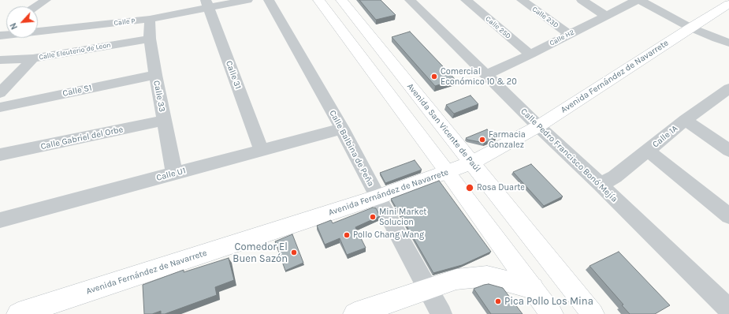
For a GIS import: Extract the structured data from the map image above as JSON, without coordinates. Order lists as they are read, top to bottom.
{
  "streets": {
    "main road": ["Avenida Fernández de Navarrete", "Avenida San Vicente de Paúl"],
    "street": [
      "Calle 23D",
      "Calle P",
      "Calle 25D",
      "Calle H2",
      "Calle Eleuterio de Leon",
      "Calle 31",
      "Calle S1",
      "Calle 33",
      "Calle 1A",
      "Calle Gabriel del Orbe",
      "Calle Balbina de Peña",
      "Calle Pedro Francisco Bonó Mejía",
      "Calle U1"
    ]
  },
  "crossings": [
    ["Calle 23D", "Calle H2"],
    ["Calle P", "Calle 31"],
    ["Calle P", "Calle 33"],
    ["Calle 25D", "Calle H2"],
    ["Calle H2", "Calle Pedro Francisco Bonó Mejía"],
    ["Calle Eleuterio de Leon", "Calle 33"],
    ["Calle 31", "Calle U1"],
    ["Avenida Fernández de Navarrete", "Avenida San Vicente de Paúl"],
    ["Avenida Fernández de Navarrete", "Calle Balbina de Peña"],
    ["Avenida Fernández de Navarrete", "Calle Pedro Francisco Bonó Mejía"],
    ["Calle S1", "Calle 33"],
    ["Calle 33", "Calle Gabriel del Orbe"],
    ["Calle 33", "Calle U1"],
    ["Calle 1A", "Calle Pedro Francisco Bonó Mejía"],
    ["Calle Balbina de Peña", "Calle U1"]
  ],
  "places": [
    "Comercial Económico 10 & 20",
    "Farmacia Gonzalez",
    "Rosa Duarte",
    "Mini Market Solucion",
    "Pollo Chang Wang",
    "Comedor El Buen Sazón",
    "Pica Pollo Los Mina"
  ],
  "north": "bottom left"
}
